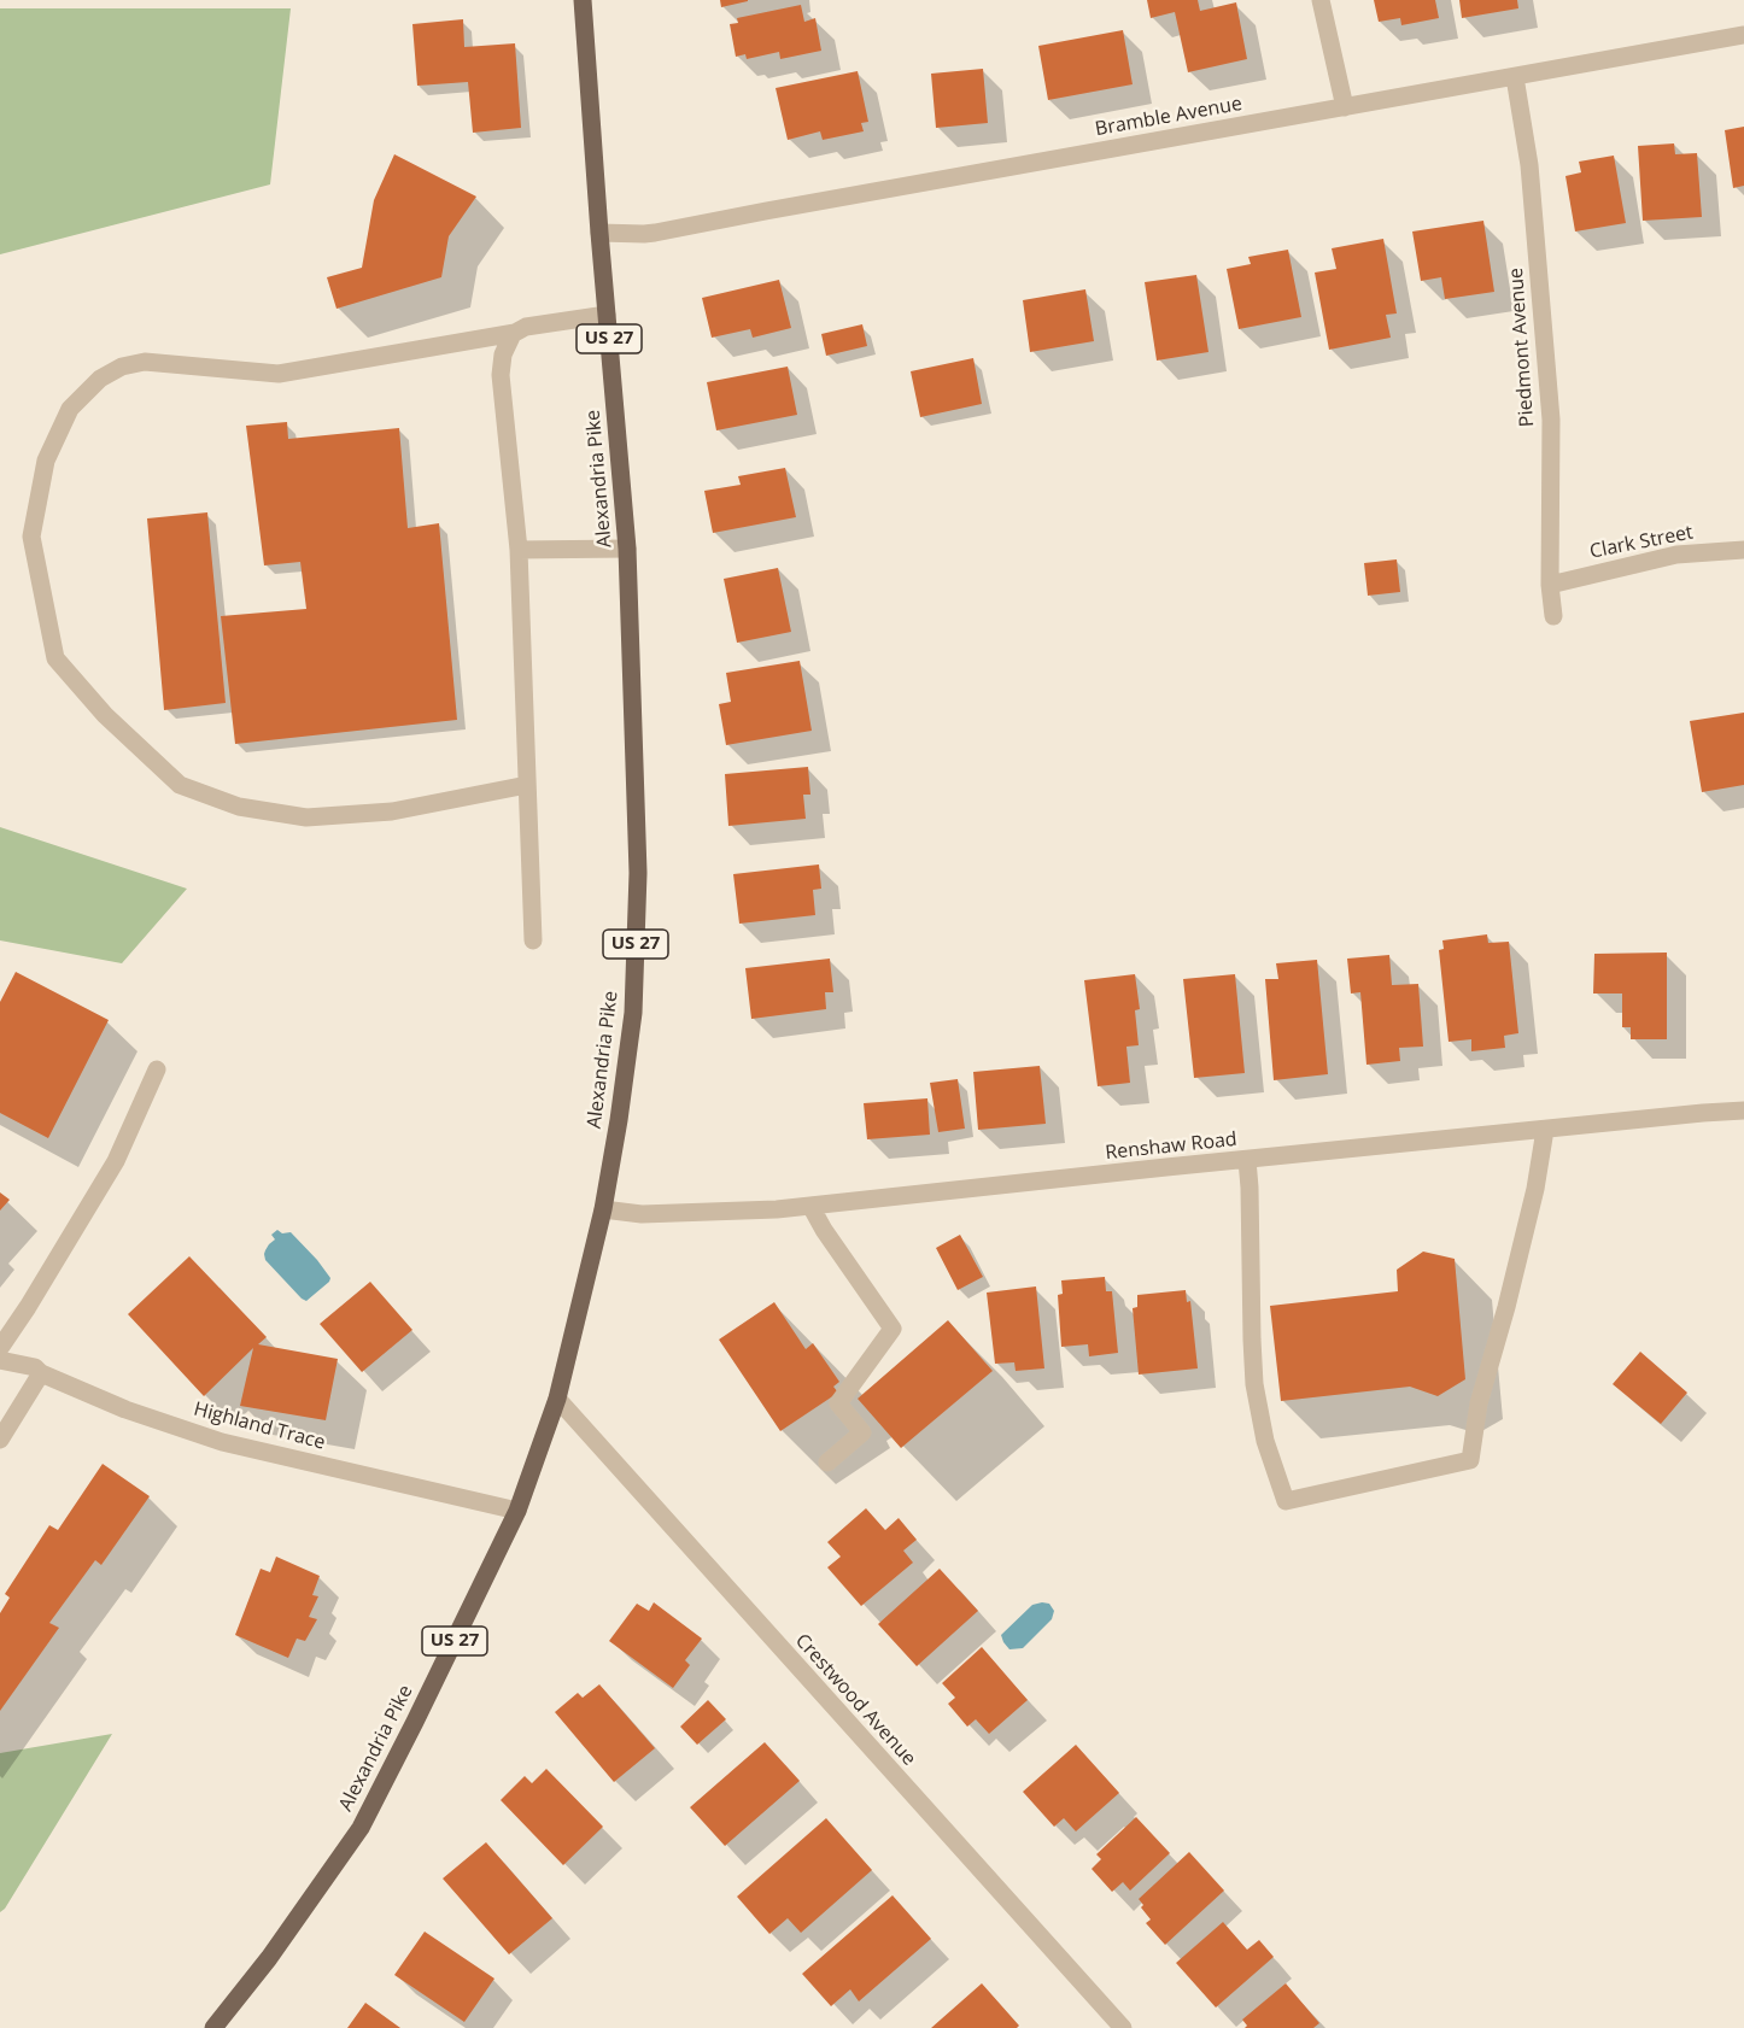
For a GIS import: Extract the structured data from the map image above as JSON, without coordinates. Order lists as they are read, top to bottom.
{
  "streets": {
    "main road": ["US 27", "Alexandria Pike"],
    "street": [
      "Bramble Avenue",
      "Piedmont Avenue",
      "Clark Street",
      "Renshaw Road",
      "Highland Trace",
      "Crestwood Avenue"
    ]
  },
  "crossings": [
    ["Bramble Avenue", "Piedmont Avenue"],
    ["Bramble Avenue", "Alexandria Pike"],
    ["Piedmont Avenue", "Clark Street"],
    ["Alexandria Pike", "Renshaw Road"],
    ["Alexandria Pike", "Highland Trace"],
    ["Alexandria Pike", "Crestwood Avenue"]
  ]
}
